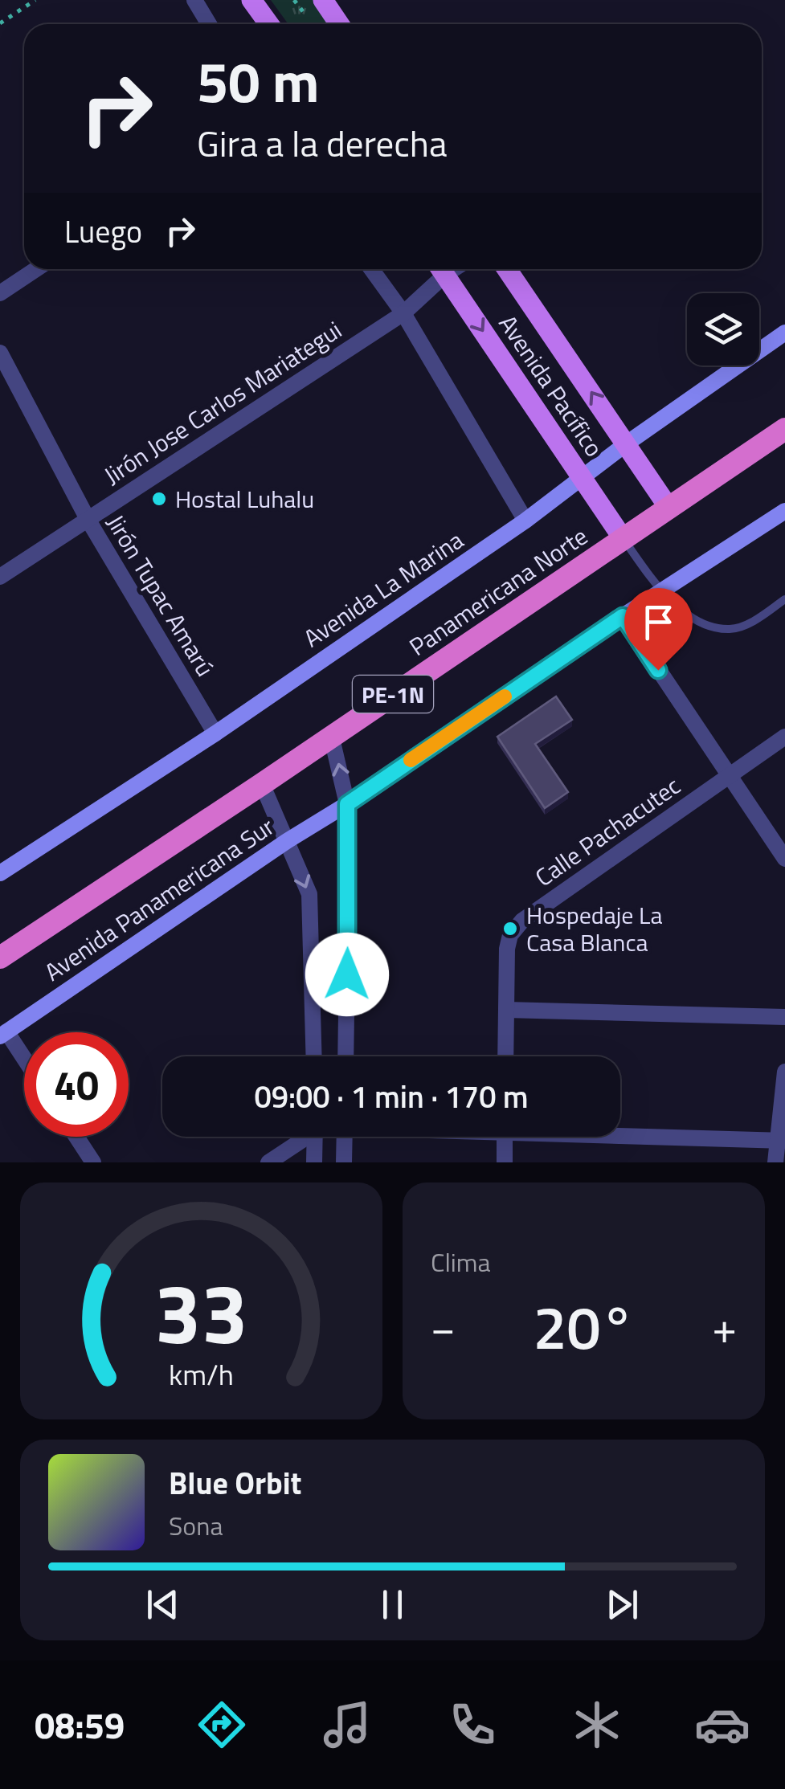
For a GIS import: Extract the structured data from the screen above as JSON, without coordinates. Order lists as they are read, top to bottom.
{
  "streets": {
    "highway": ["Panamericana Norte", "PE-1N"],
    "main road": ["Avenida Pacífico", "Avenida La Marina", "Avenida Panamericana Sur"],
    "street": ["Jirón Jose Carlos Mariategui", "Jirón Tupac Amarú", "Calle Pachacutec"]
  },
  "crossings": [
    ["Avenida Pacífico", "Avenida La Marina"],
    ["Avenida Pacífico", "Panamericana Norte"],
    ["Jirón Jose Carlos Mariategui", "Jirón Tupac Amarú"],
    ["Avenida La Marina", "Jirón Tupac Amarú"]
  ],
  "places": ["Hostal Luhalu", "Hospedaje La Casa Blanca"],
  "page": {
    "turn": ["50 m", "Gira a la derecha"],
    "then": "Luego",
    "limit": "40",
    "trip": "09:00 · 1 min · 170 m",
    "tile": "Clima",
    "heat": ["−", "20°", "+"],
    "song": ["Blue Orbit", "Sona"],
    "tabs": "08:59",
    "gauge": ["33", "km/h"]
  }
}
